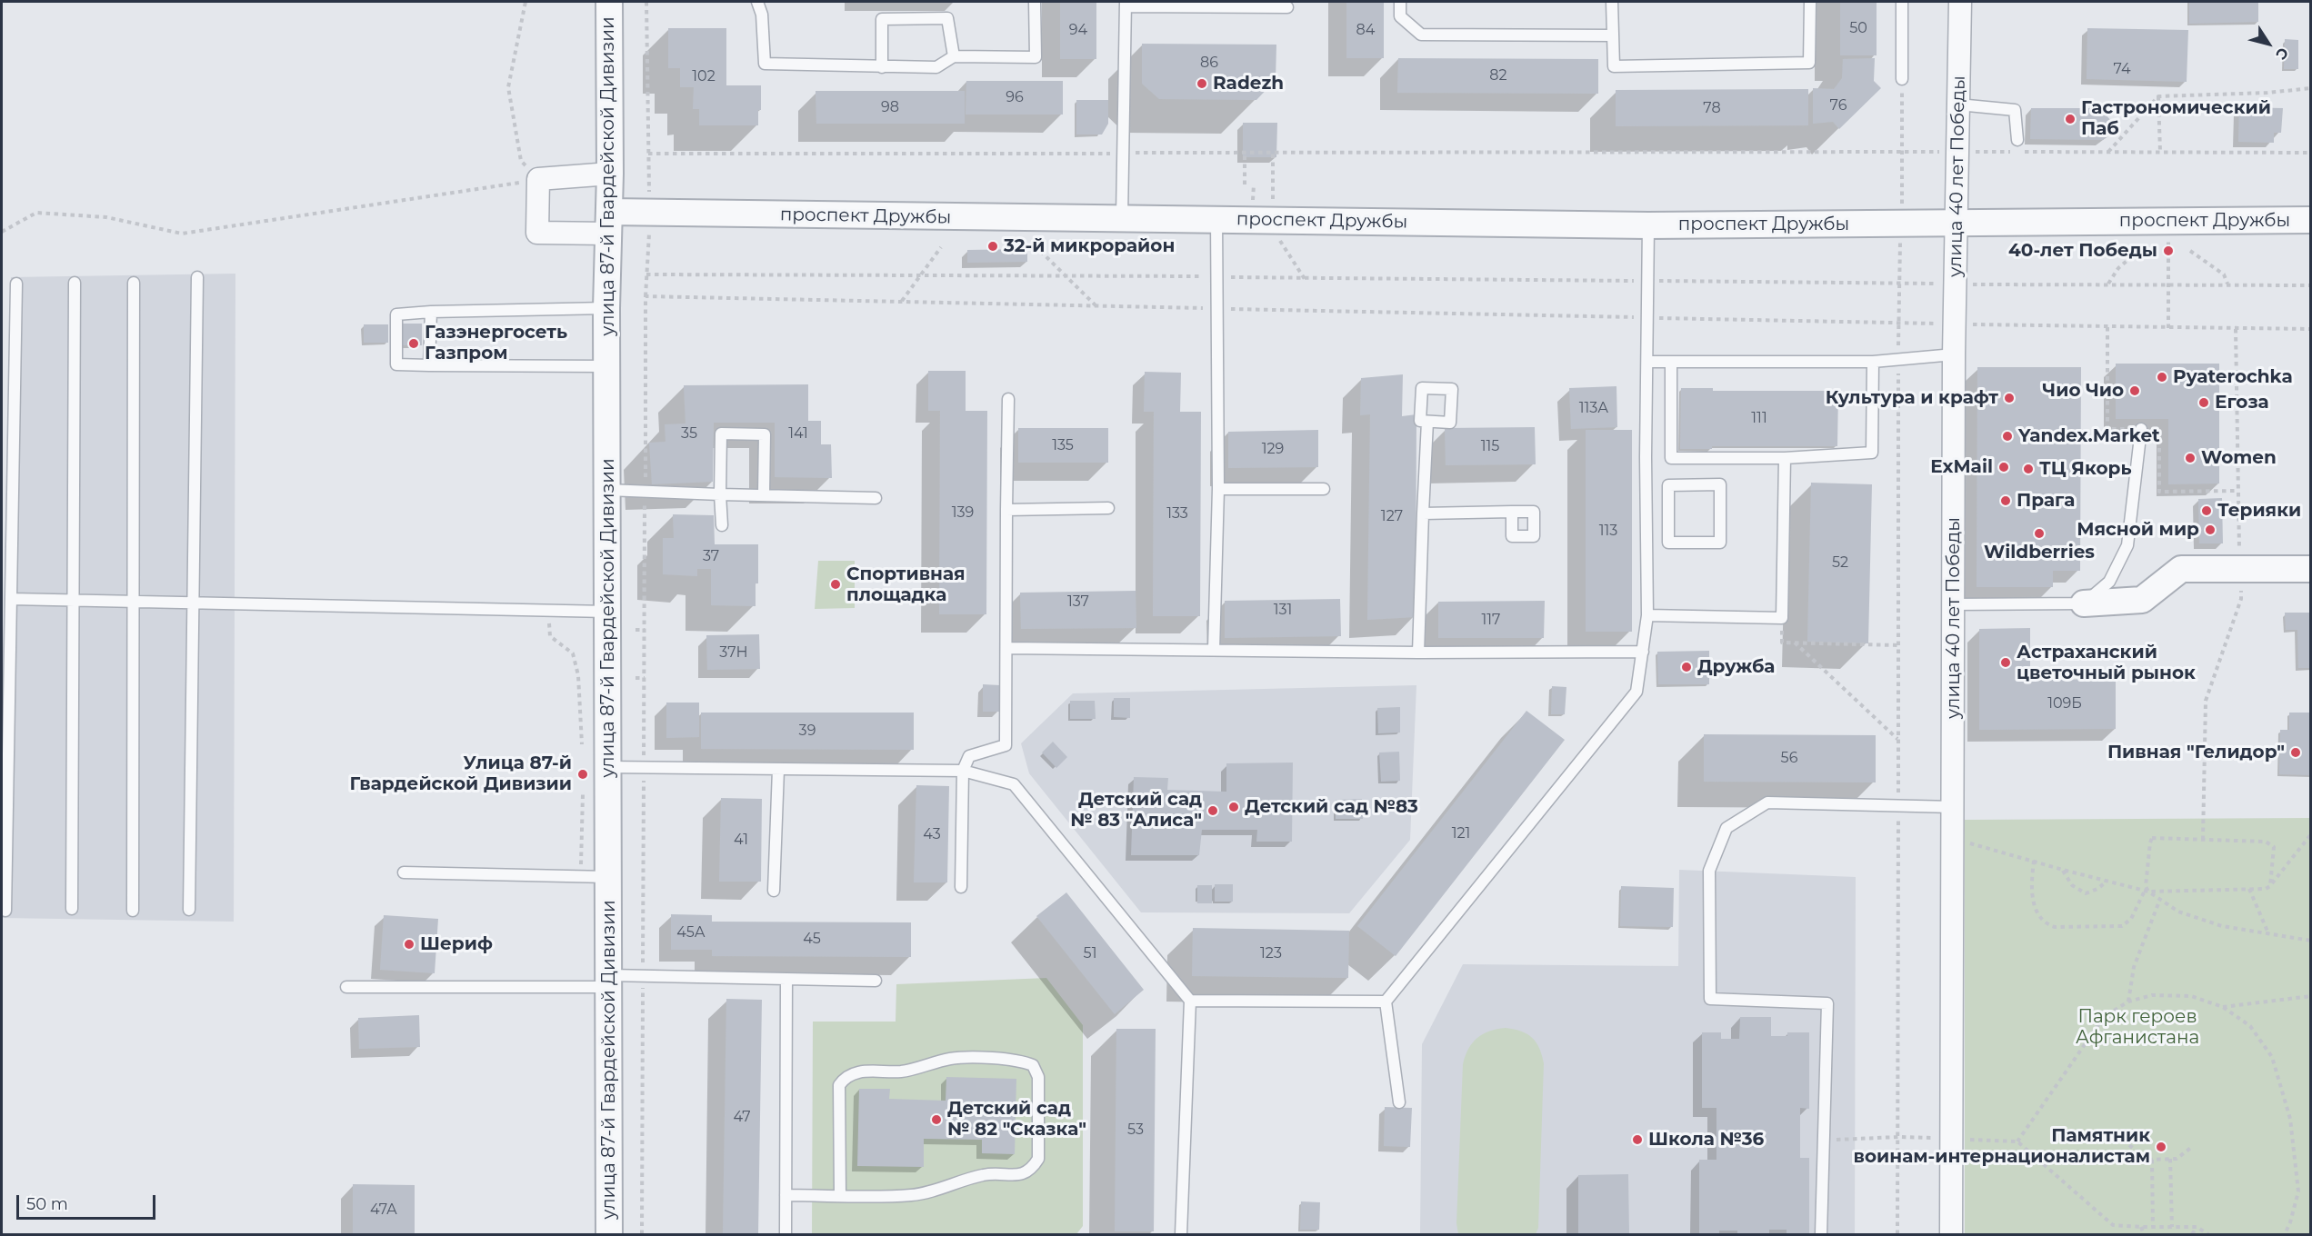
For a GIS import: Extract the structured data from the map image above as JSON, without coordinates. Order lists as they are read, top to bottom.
{
  "streets": {
    "street": ["улица 87-й Гвардейской Дивизии", "улица 40 лет Победы", "проспект Дружбы"]
  },
  "crossings": [
    ["улица 87-й Гвардейской Дивизии", "проспект Дружбы"],
    ["улица 40 лет Победы", "проспект Дружбы"]
  ],
  "parks": ["Парк героев Афганистана"],
  "places": [
    "Radezh",
    "Гастрономический Паб",
    "32-й микрорайон",
    "40-лет Победы",
    "Газэнергосеть Газпром",
    "Pyaterochka",
    "Чио Чио",
    "Культура и крафт",
    "Егоза",
    "Yandex.Market",
    "Women",
    "ExMail",
    "ТЦ Якорь",
    "Прага",
    "Терияки",
    "Мясной мир",
    "Wildberries",
    "Спортивная площадка",
    "Астраханский цветочный рынок",
    "Дружба",
    "Пивная \"Гелидор\"",
    "Улица 87-й Гвардейской Дивизии",
    "Детский сад №83",
    "Детский сад № 83 \"Алиса\"",
    "Шериф",
    "Детский сад № 82 \"Сказка\"",
    "Школа №36",
    "Памятник воинам-интернационалистам"
  ],
  "house_numbers": [
    "50",
    "94",
    "84",
    "86",
    "74",
    "82",
    "102",
    "96",
    "76",
    "98",
    "78",
    "113А",
    "111",
    "35",
    "141",
    "135",
    "115",
    "129",
    "139",
    "133",
    "127",
    "113",
    "37",
    "52",
    "137",
    "131",
    "117",
    "37Н",
    "109Б",
    "39",
    "56",
    "121",
    "43",
    "41",
    "45А",
    "45",
    "51",
    "123",
    "47",
    "53",
    "47А"
  ],
  "scale_bar": "50 m",
  "north": "bottom right"
}
